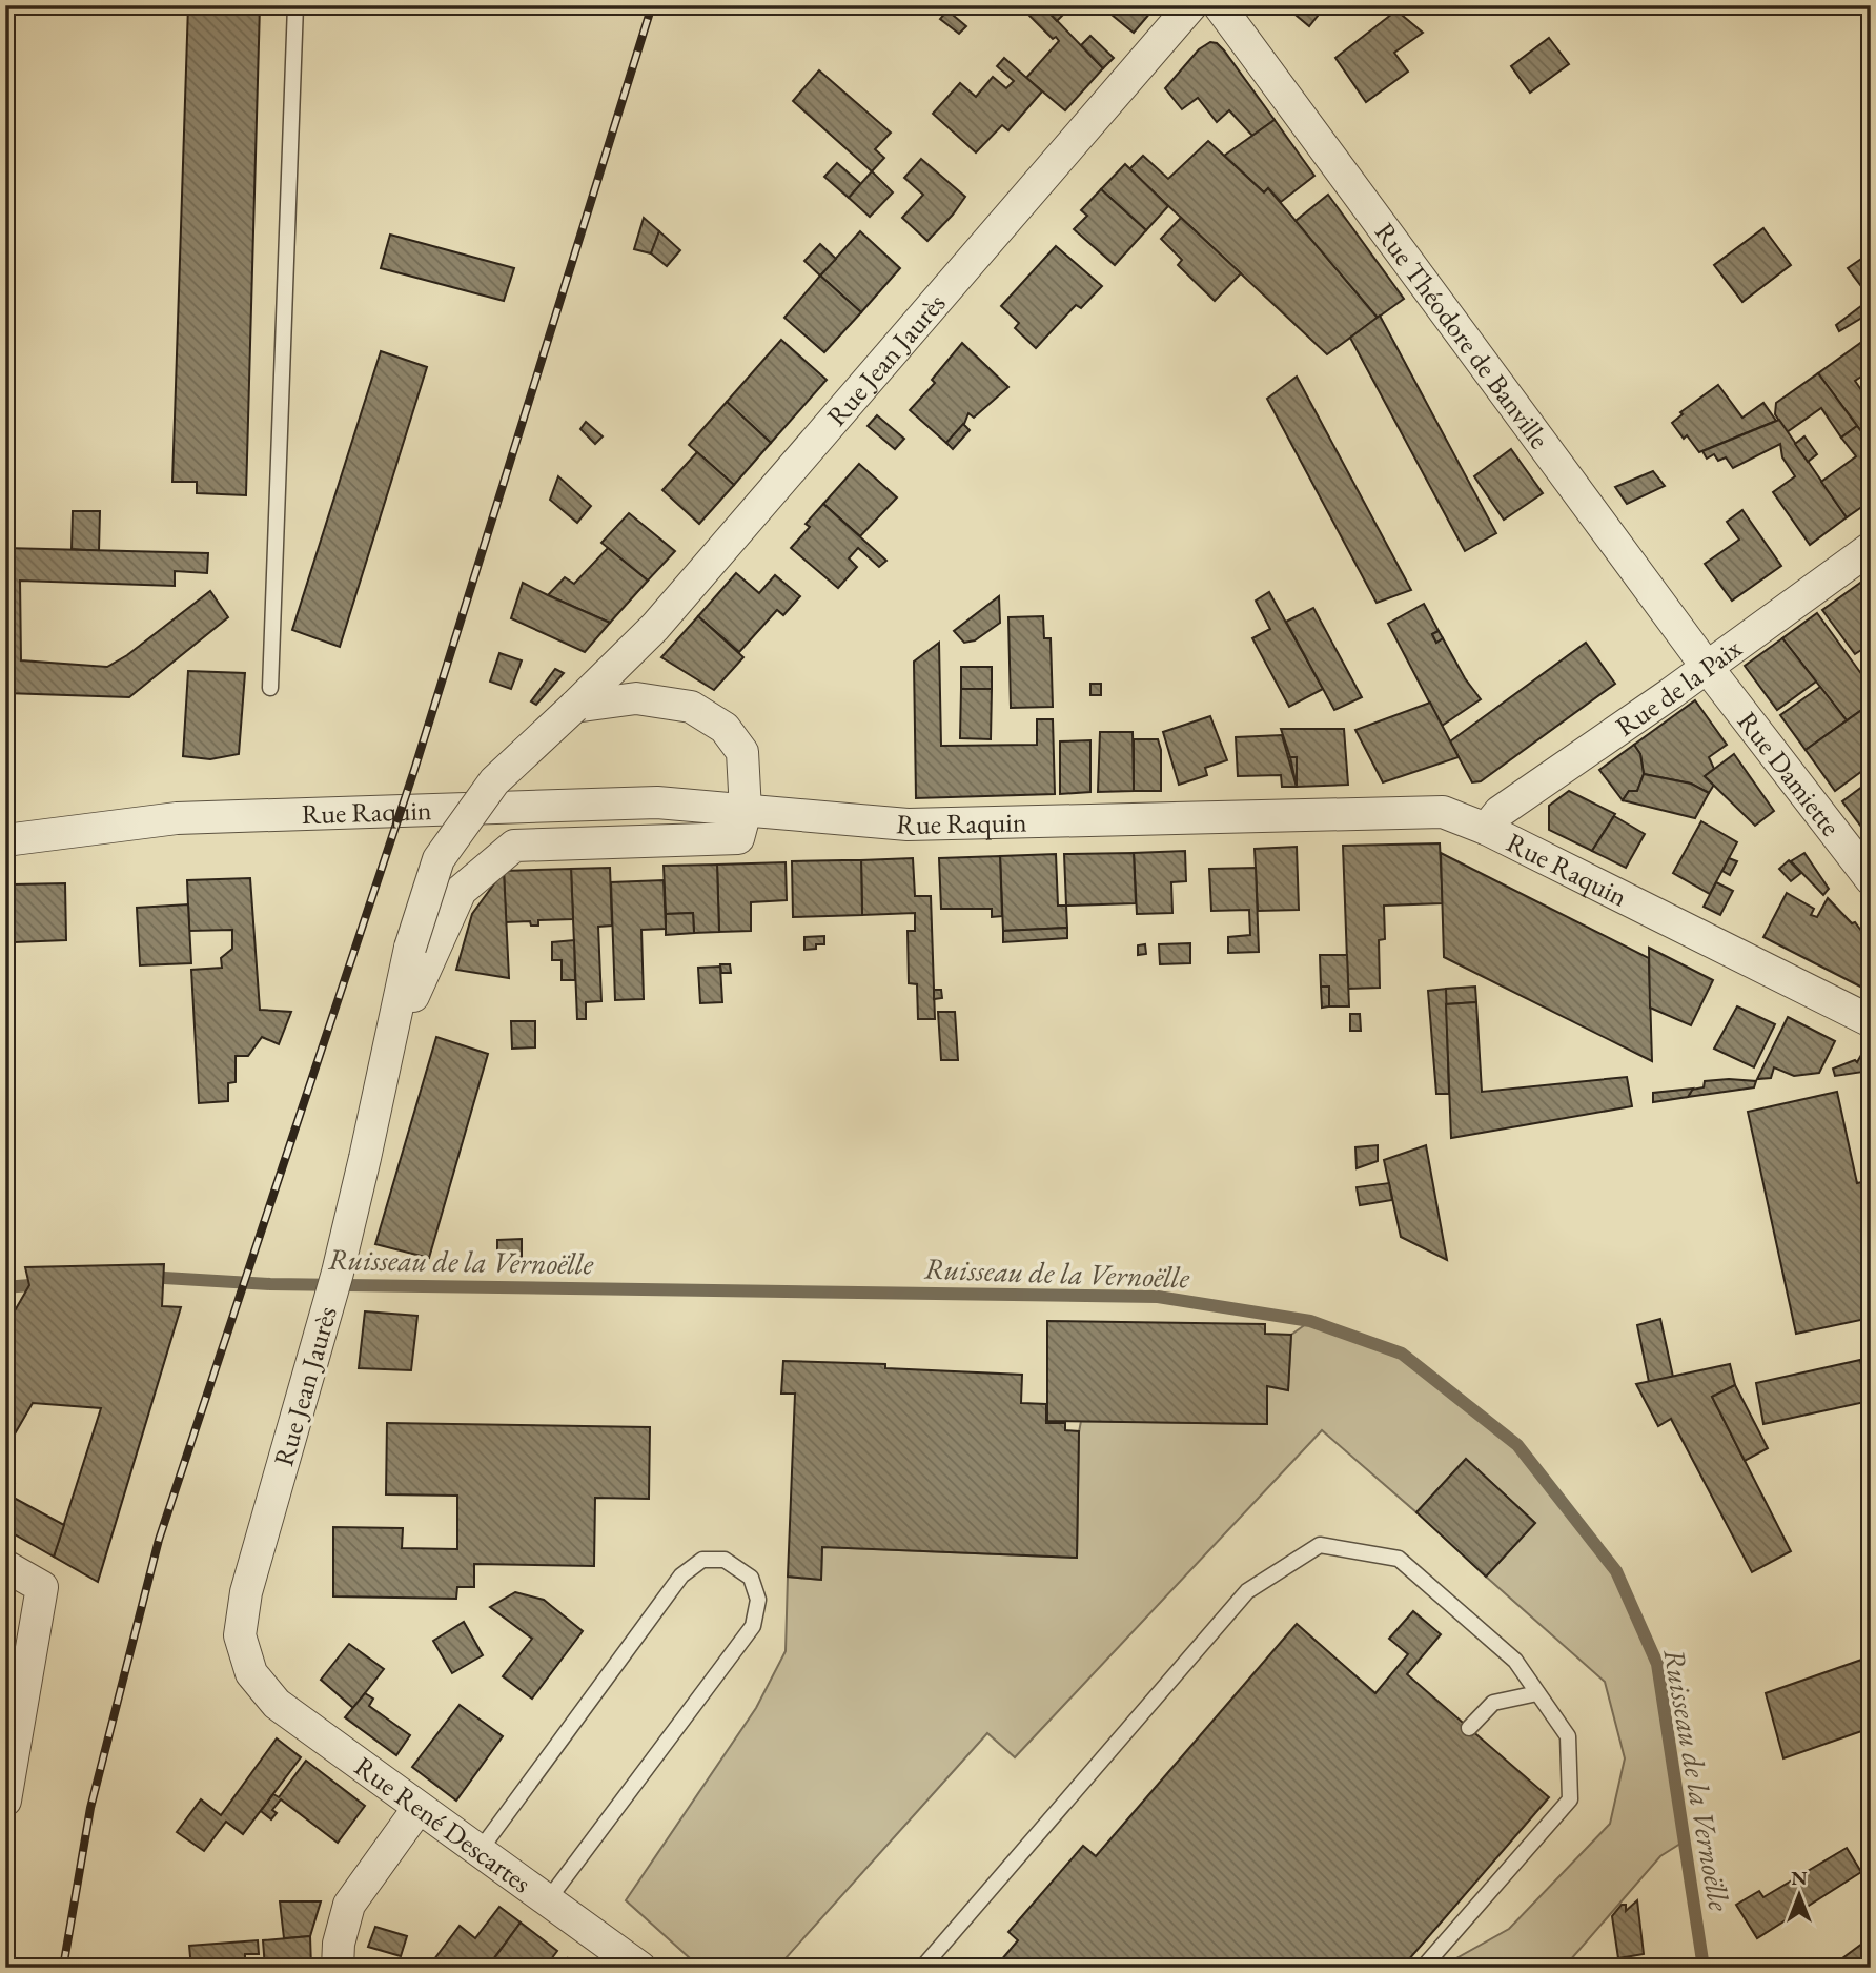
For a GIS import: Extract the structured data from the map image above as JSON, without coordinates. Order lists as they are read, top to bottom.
{
  "streets": {
    "street": [
      "Rue Théodore de Banville",
      "Rue Jean Jaurès",
      "Rue de la Paix",
      "Rue Damiette",
      "Rue Raquin",
      "Rue René Descartes"
    ]
  },
  "crossings": [
    ["Rue Théodore de Banville", "Rue de la Paix"],
    ["Rue Théodore de Banville", "Rue Damiette"],
    ["Rue Jean Jaurès", "Rue Raquin"],
    ["Rue Jean Jaurès", "Rue René Descartes"],
    ["Rue de la Paix", "Rue Damiette"],
    ["Rue de la Paix", "Rue Raquin"]
  ],
  "water": ["Ruisseau de la Vernoëlle"],
  "north": "top"
}
